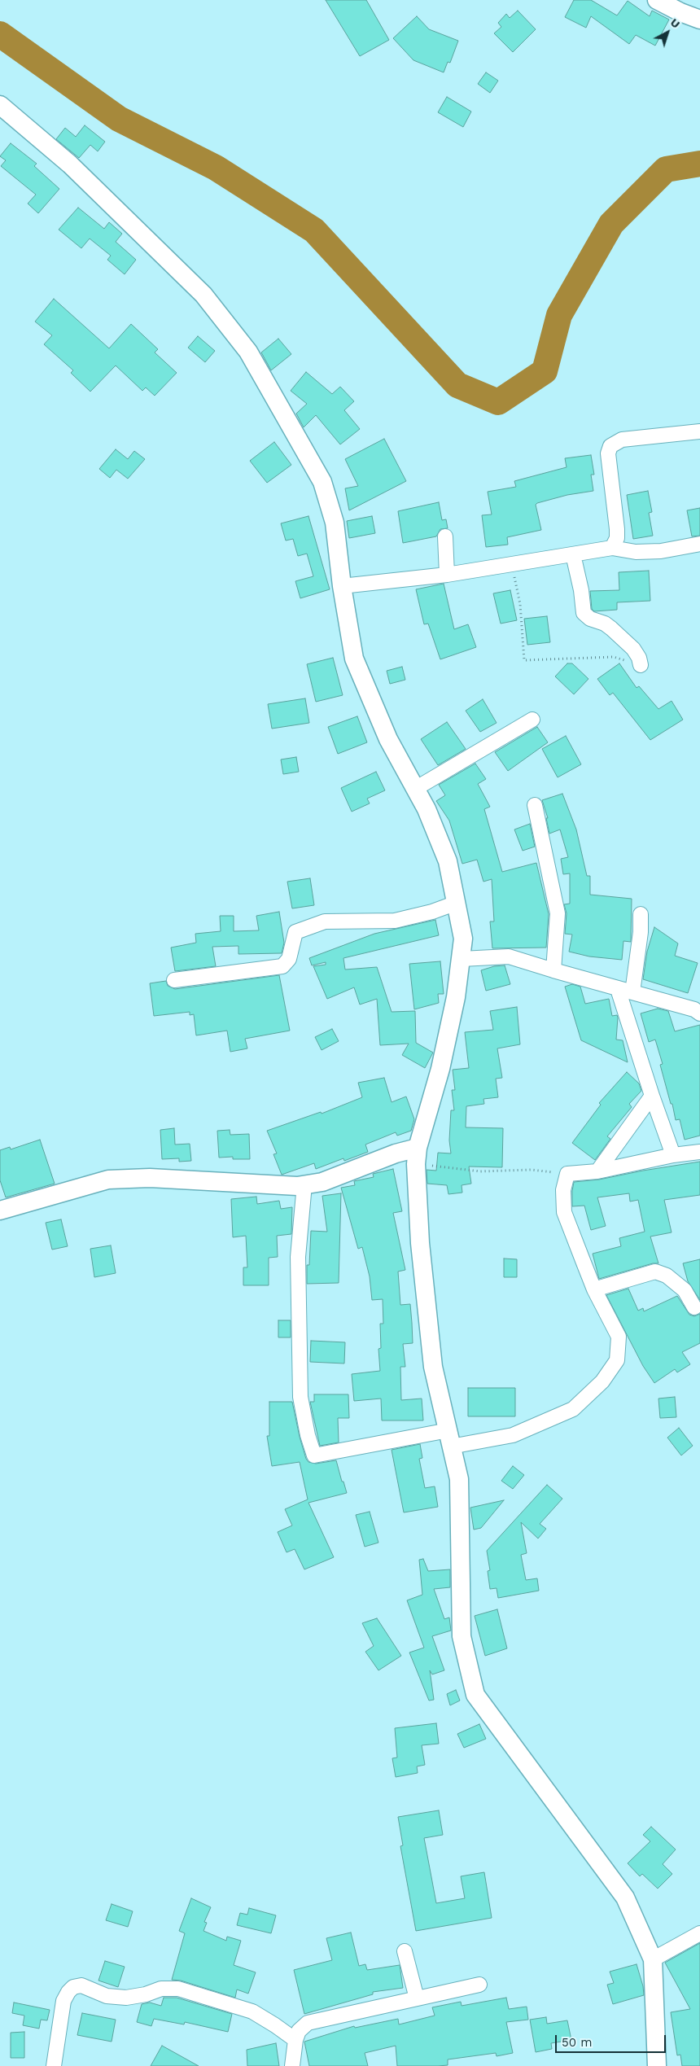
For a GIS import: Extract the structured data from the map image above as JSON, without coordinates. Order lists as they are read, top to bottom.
{
  "scale_bar": "50 m",
  "north": "top right"
}
